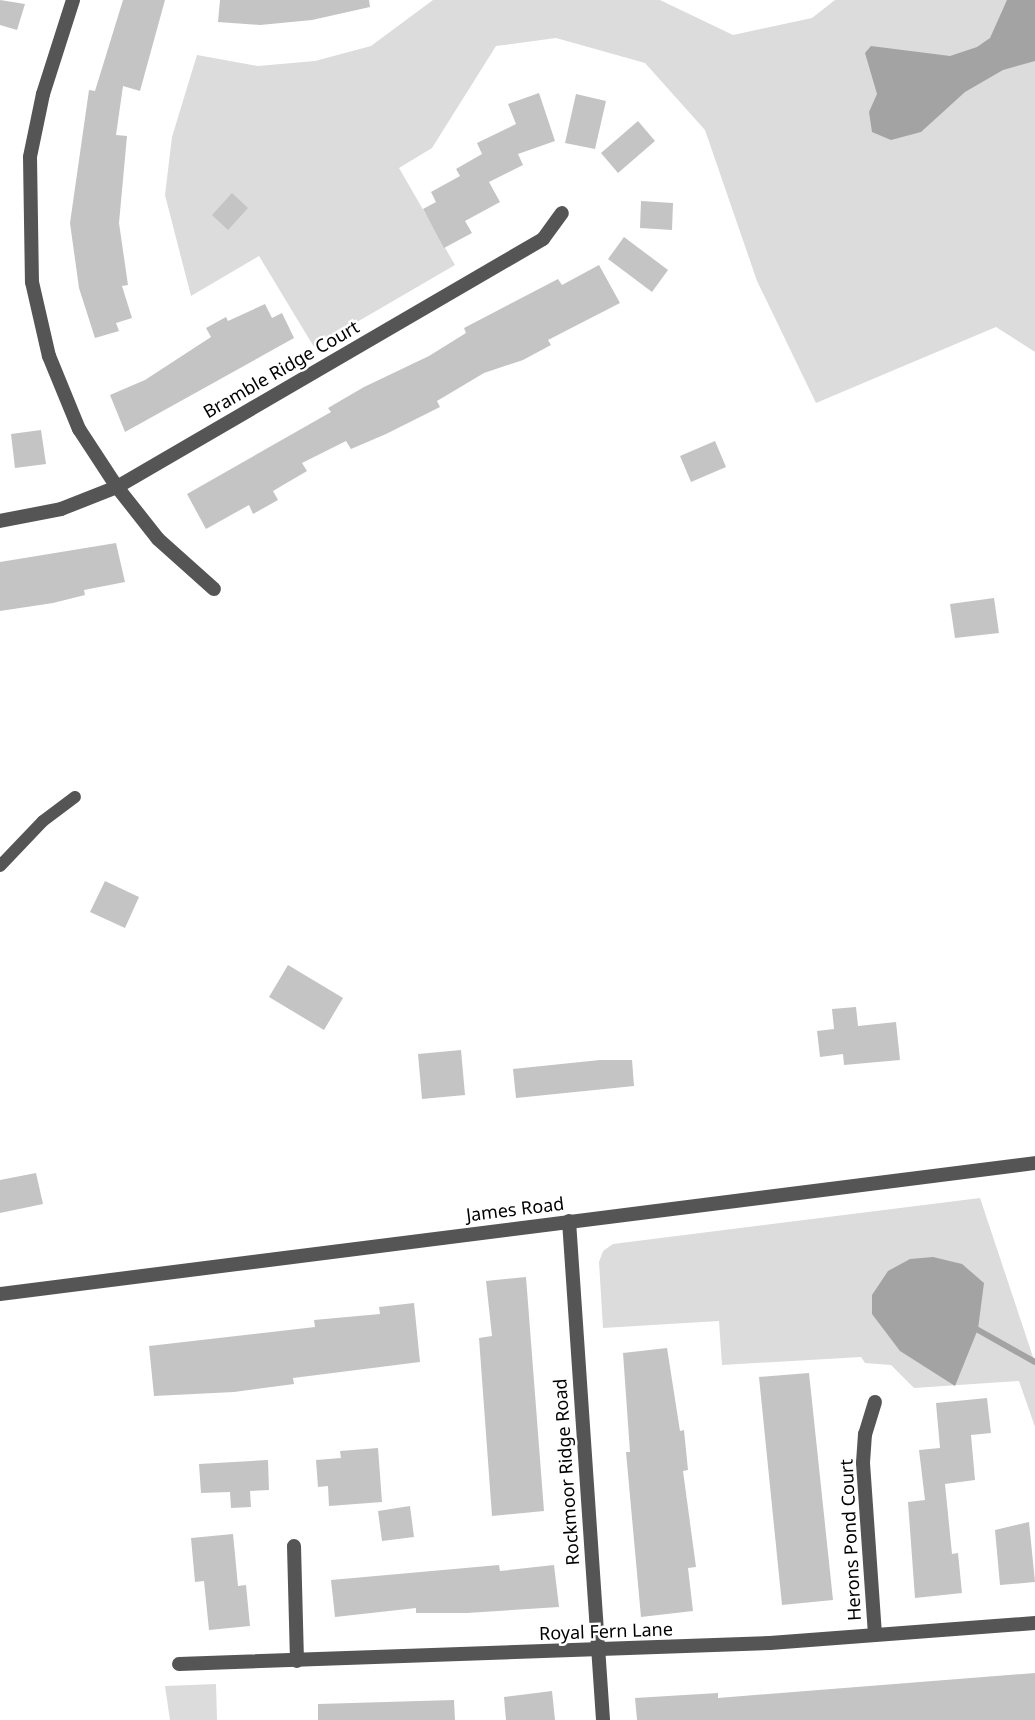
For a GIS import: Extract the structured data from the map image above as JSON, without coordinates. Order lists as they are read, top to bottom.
{
  "streets": {
    "street": [
      "Bramble Ridge Court",
      "James Road",
      "Rockmoor Ridge Road",
      "Herons Pond Court",
      "Royal Fern Lane"
    ]
  },
  "crossings": [
    ["James Road", "Rockmoor Ridge Road"],
    ["Rockmoor Ridge Road", "Royal Fern Lane"],
    ["Herons Pond Court", "Royal Fern Lane"]
  ]
}
